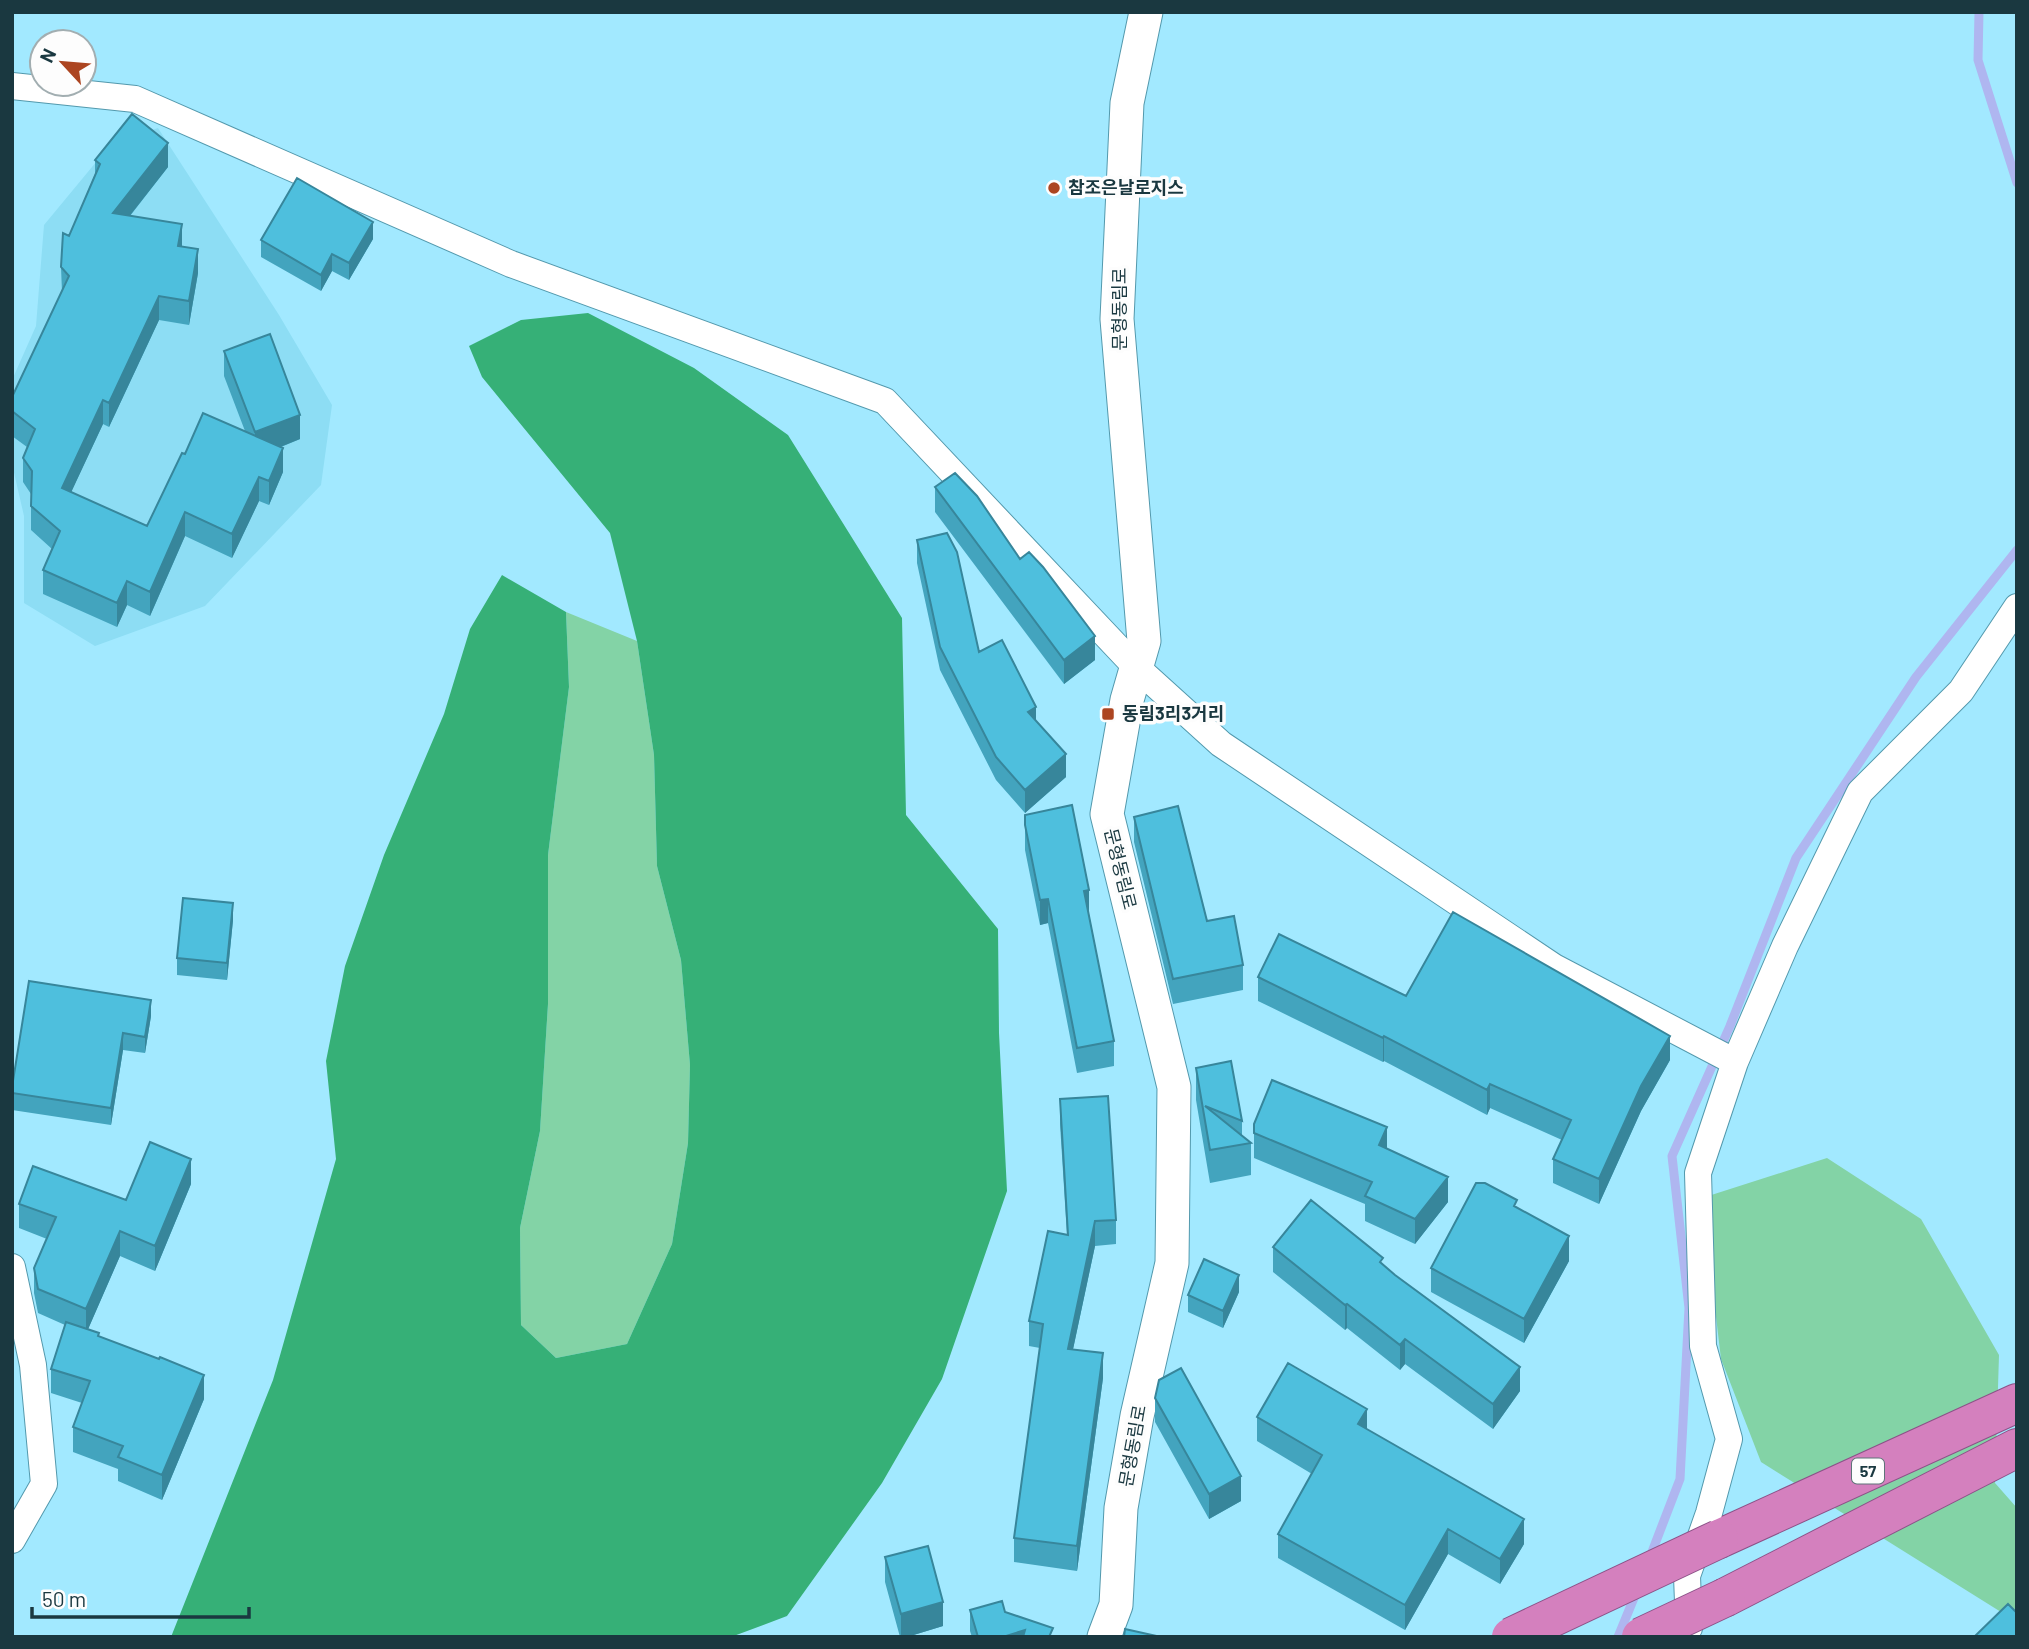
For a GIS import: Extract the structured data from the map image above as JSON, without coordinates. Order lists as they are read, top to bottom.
{
  "streets": {
    "highway": ["57"],
    "street": ["문형동림로"]
  },
  "places": {
    "other": ["참조은날로지스"],
    "transit": ["동림3리3거리"]
  },
  "scale_bar": "50 m",
  "north": "top left"
}
